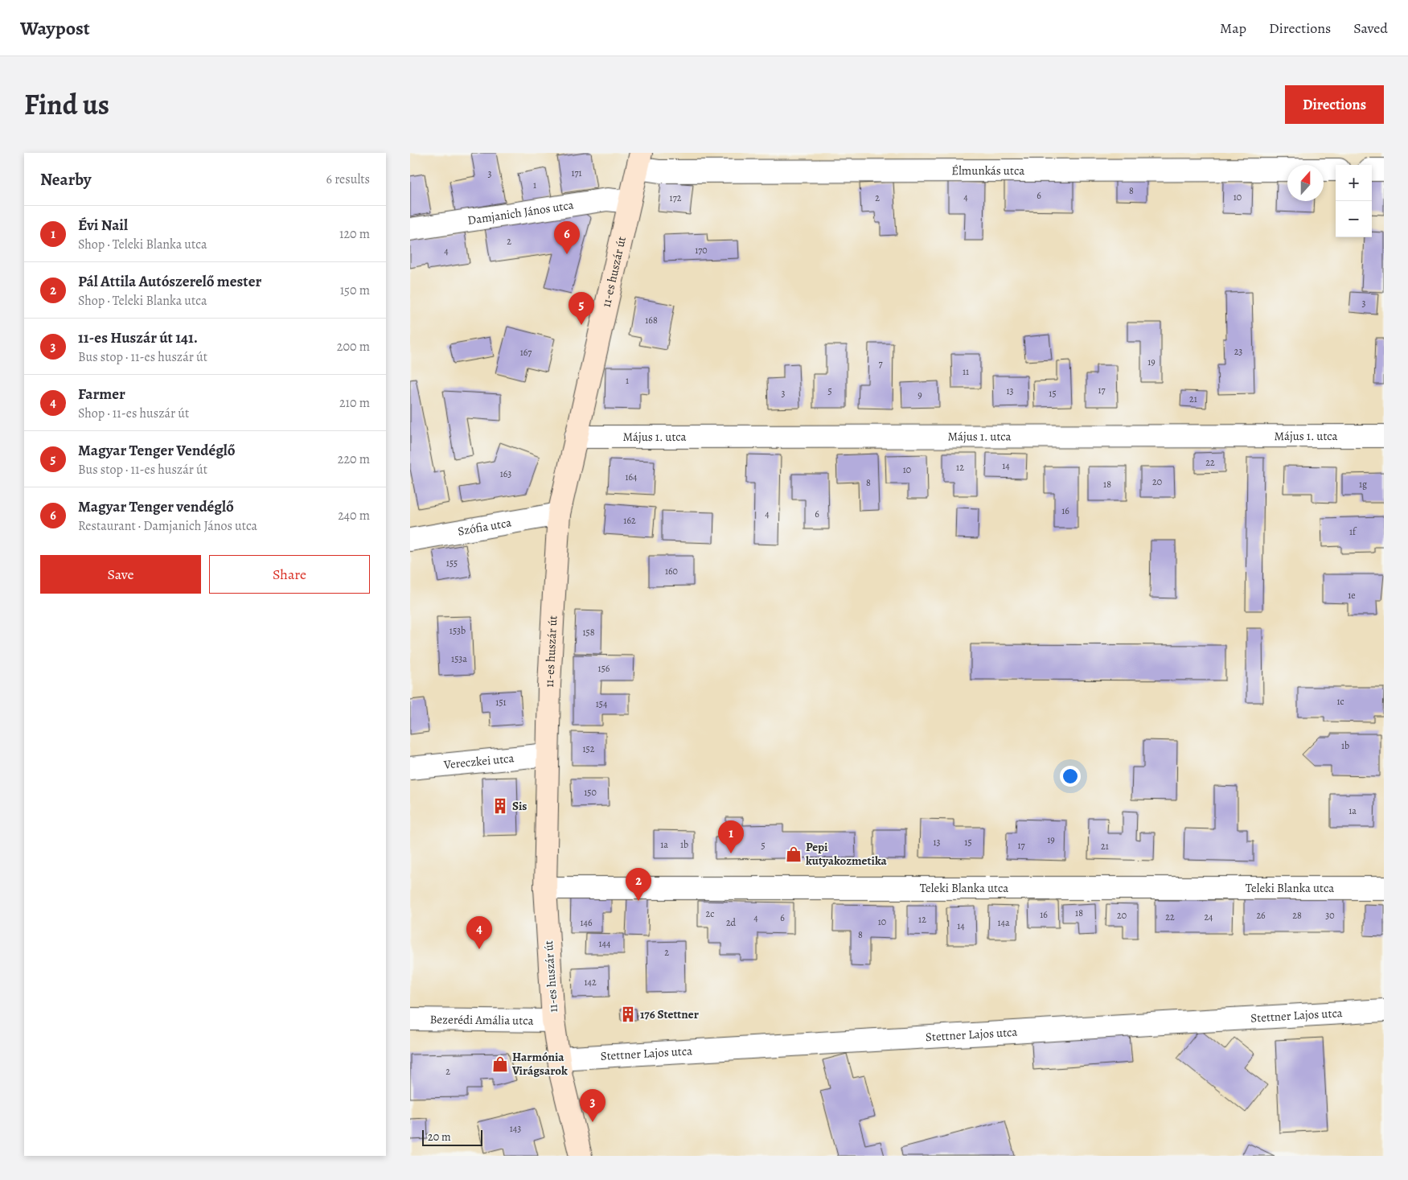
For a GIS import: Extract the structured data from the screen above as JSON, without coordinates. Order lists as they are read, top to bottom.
{
  "streets": {
    "main road": ["11-es huszár út"],
    "street": [
      "Élmunkás utca",
      "Damjanich János utca",
      "Május 1. utca",
      "Szófia utca",
      "Vereczkei utca",
      "Teleki Blanka utca",
      "Stettner Lajos utca",
      "Bezerédi Amália utca"
    ]
  },
  "crossings": [
    ["Élmunkás utca", "11-es huszár út"],
    ["Damjanich János utca", "11-es huszár út"],
    ["11-es huszár út", "Május 1. utca"],
    ["11-es huszár út", "Szófia utca"],
    ["11-es huszár út", "Vereczkei utca"],
    ["11-es huszár út", "Teleki Blanka utca"],
    ["11-es huszár út", "Stettner Lajos utca"],
    ["11-es huszár út", "Bezerédi Amália utca"]
  ],
  "places": {
    "building": ["Sis", "176 Stettner"],
    "shop": ["Pepi kutyakozmetika", "Harmónia Virágsarok"]
  },
  "house_numbers": [
    "171",
    "3",
    "1",
    "8",
    "6",
    "4",
    "10",
    "172",
    "2",
    "2",
    "170",
    "4",
    "3",
    "168",
    "23",
    "167",
    "19",
    "7",
    "11",
    "1",
    "17",
    "5",
    "13",
    "3",
    "15",
    "9",
    "21",
    "22",
    "14",
    "12",
    "10",
    "163",
    "164",
    "20",
    "8",
    "18",
    "1g",
    "16",
    "4",
    "6",
    "162",
    "1f",
    "155",
    "160",
    "1e",
    "153b",
    "158",
    "153a",
    "156",
    "1c",
    "151",
    "154",
    "1b",
    "152",
    "150",
    "1a",
    "19",
    "13",
    "15",
    "1a",
    "1b",
    "5",
    "17",
    "21",
    "18",
    "2c",
    "16",
    "20",
    "26",
    "28",
    "30",
    "22",
    "24",
    "4",
    "6",
    "12",
    "10",
    "146",
    "2d",
    "14a",
    "14",
    "8",
    "144",
    "2",
    "142",
    "2",
    "143"
  ],
  "scale_bar": "20 m",
  "north": "top",
  "page": {
    "header": "Waypost",
    "nav": ["Map", "Directions", "Saved"],
    "title": "Find us",
    "buttons": [
      "Directions",
      ["Save", "Share"]
    ],
    "heading": ["Nearby", "6 results"],
    "map_buttons": ["+", "−"],
    "list": [
      {
        "mark": "1",
        "name": "Évi Nail",
        "note": "Shop · Teleki Blanka utca",
        "value": "120 m"
      },
      {
        "mark": "2",
        "name": "Pál Attila Autószerelő mester",
        "note": "Shop · Teleki Blanka utca",
        "value": "150 m"
      },
      {
        "mark": "3",
        "name": "11-es Huszár út 141.",
        "note": "Bus stop · 11-es huszár út",
        "value": "200 m"
      },
      {
        "mark": "4",
        "name": "Farmer",
        "note": "Shop · 11-es huszár út",
        "value": "210 m"
      },
      {
        "mark": "5",
        "name": "Magyar Tenger Vendéglő",
        "note": "Bus stop · 11-es huszár út",
        "value": "220 m"
      },
      {
        "mark": "6",
        "name": "Magyar Tenger vendéglő",
        "note": "Restaurant · Damjanich János utca",
        "value": "240 m"
      }
    ],
    "pins": [
      "6",
      "5",
      "1",
      "2",
      "4",
      "3"
    ],
    "scale": "20 m"
  }
}
